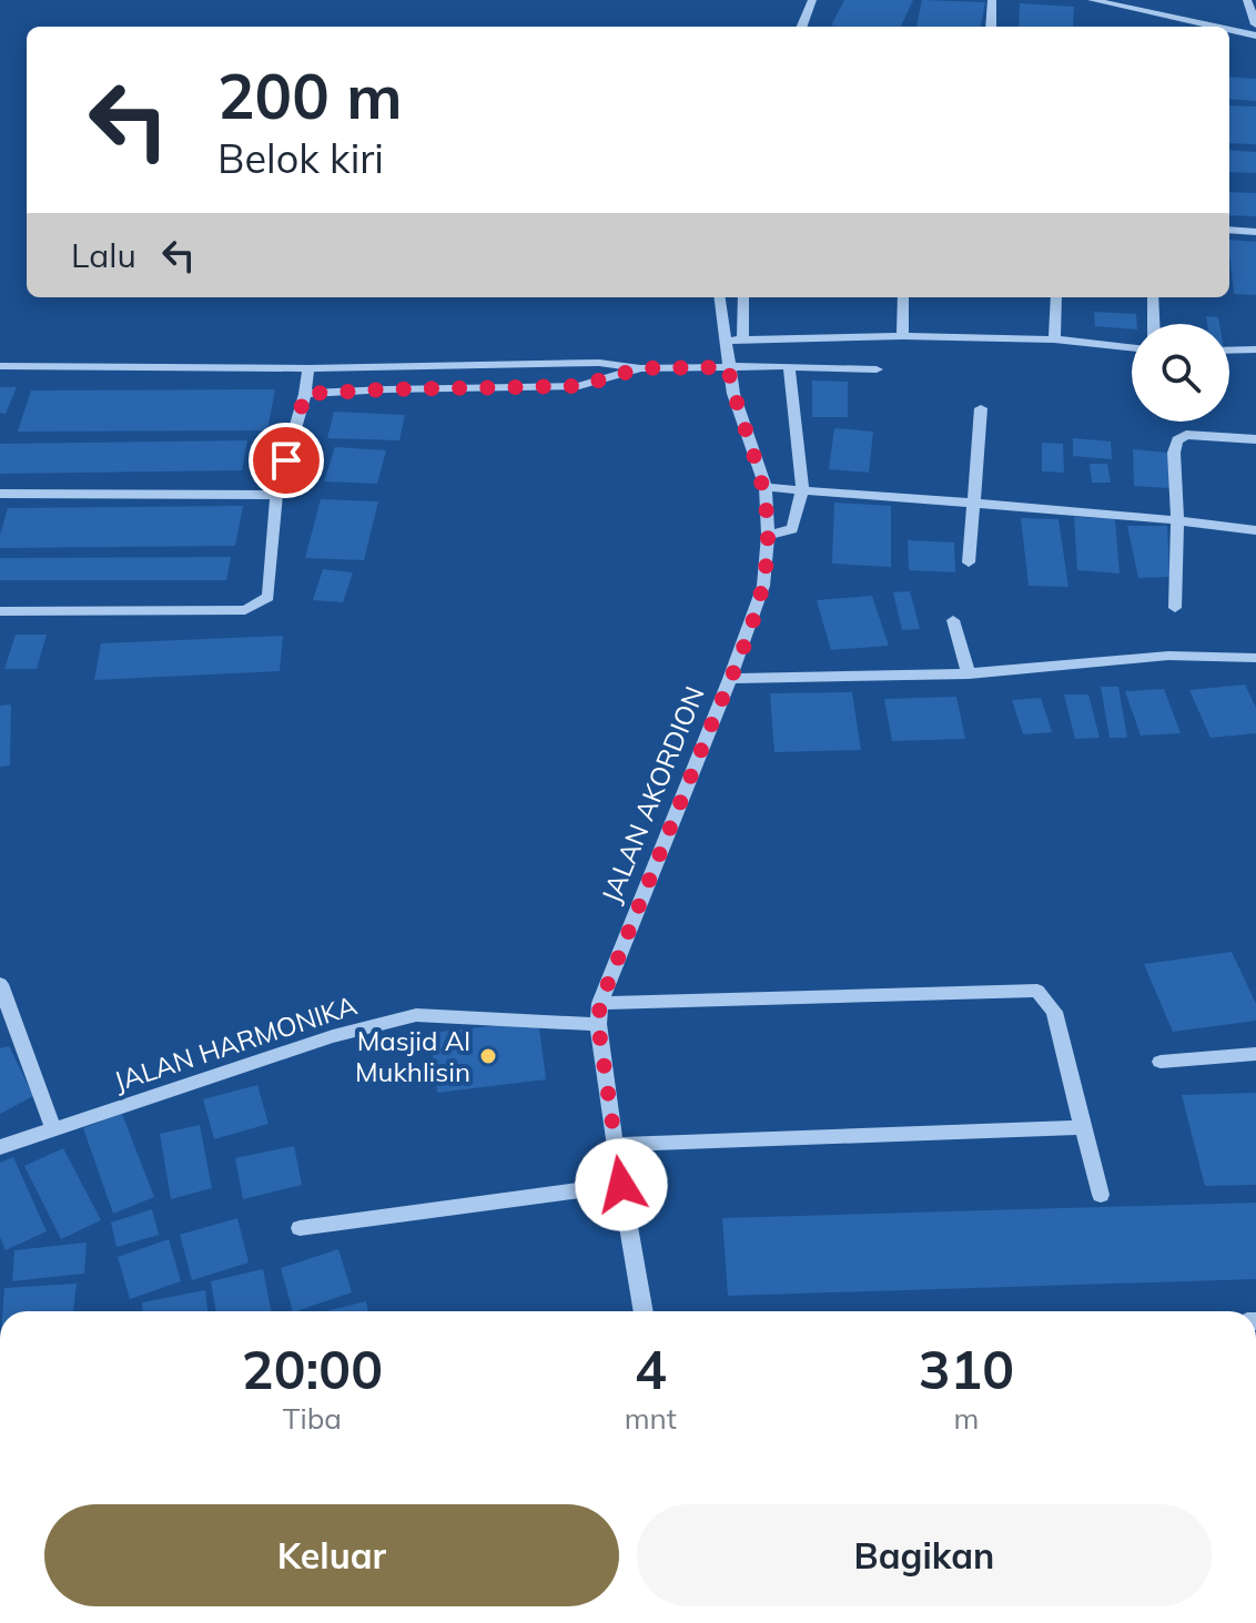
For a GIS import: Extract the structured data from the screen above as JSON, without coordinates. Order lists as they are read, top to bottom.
{
  "streets": {
    "street": ["JALAN AKORDION", "JALAN HARMONIKA"]
  },
  "crossings": [
    ["JALAN AKORDION", "JALAN HARMONIKA"]
  ],
  "places": ["Masjid Al Mukhlisin"],
  "page": {
    "turn": ["200 m", "Belok kiri"],
    "then": "Lalu",
    "eta": [
      "20:00",
      "Tiba",
      "4",
      "mnt",
      "310",
      "m"
    ],
    "buttons": ["Keluar", "Bagikan"]
  }
}
